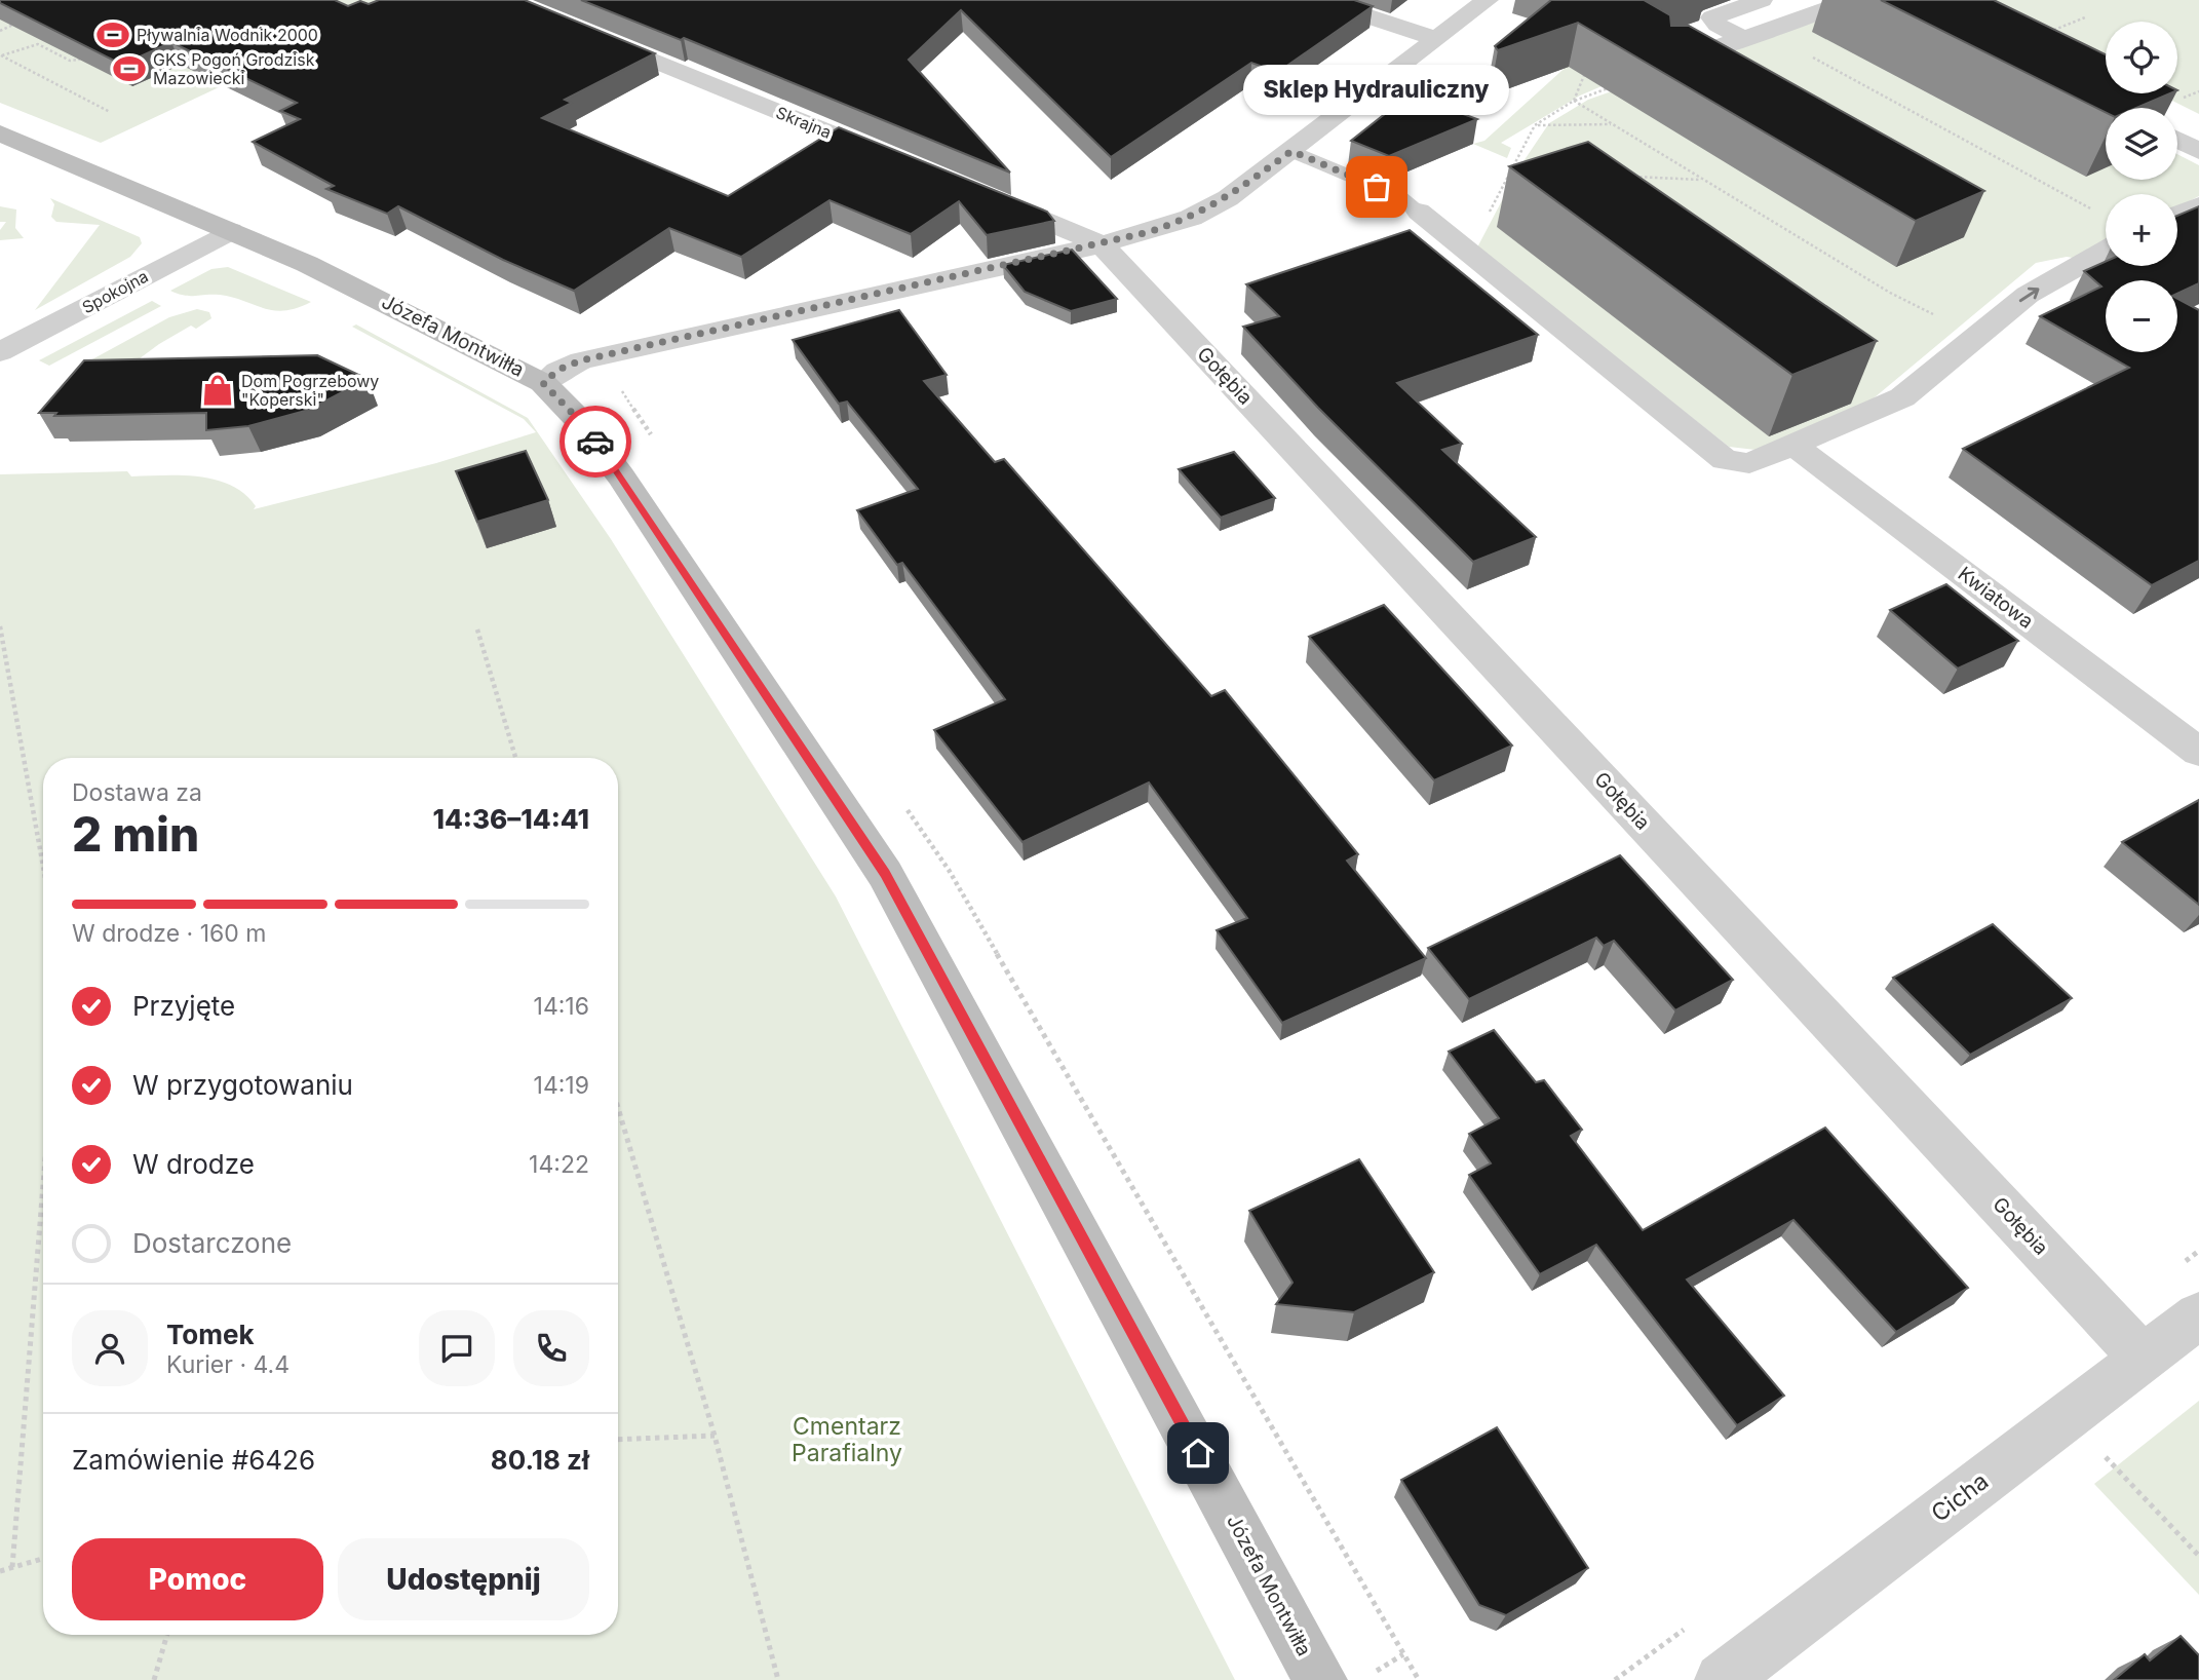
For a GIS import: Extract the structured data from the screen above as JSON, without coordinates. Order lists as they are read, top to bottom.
{
  "streets": {
    "street": [
      "Skrajna",
      "Spokojna",
      "Józefa Montwiłła",
      "Gołębia",
      "Kwiatowa",
      "Cicha"
    ]
  },
  "crossings": [
    ["Spokojna", "Józefa Montwiłła"],
    ["Gołębia", "Cicha"]
  ],
  "parks": ["Cmentarz Parafialny"],
  "places": {
    "sports": ["Pływalnia Wodnik 2000", "GKS Pogoń Grodzisk Mazowiecki"],
    "other": ["Sklep Hydrauliczny"],
    "shop": ["Dom Pogrzebowy \"Koperski\""]
  },
  "page": {
    "map_buttons": ["+", "−"],
    "bubble": "Sklep Hydrauliczny",
    "heading": ["2 min", "Dostawa za", "14:36–14:41"],
    "panel": [
      "Tomek",
      "Kurier · 4.4",
      "Zamówienie #6426",
      "80.18 zł"
    ],
    "bar": "W drodze · 160 m",
    "list": [
      ["Przyjęte", "14:16"],
      ["W przygotowaniu", "14:19"],
      ["W drodze", "14:22"],
      "Dostarczone"
    ],
    "buttons": ["Pomoc", "Udostępnij"]
  }
}
